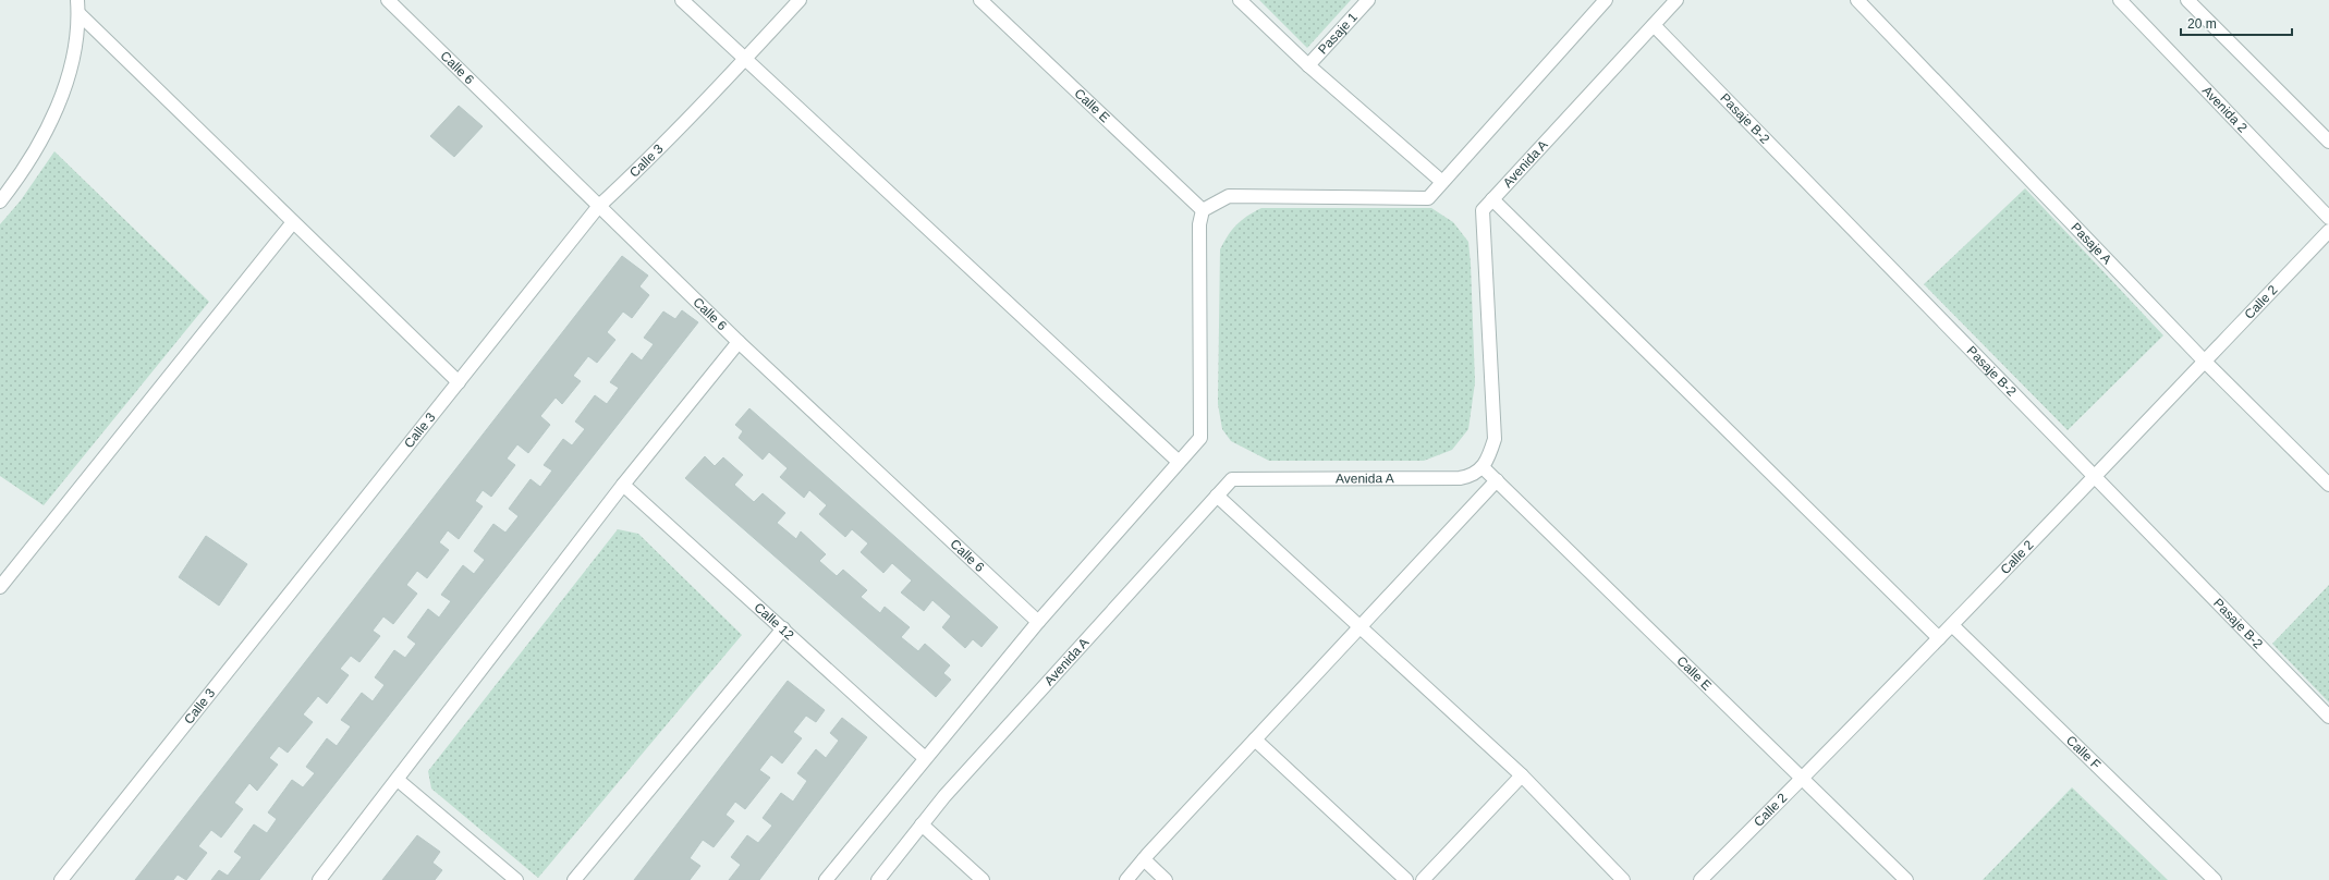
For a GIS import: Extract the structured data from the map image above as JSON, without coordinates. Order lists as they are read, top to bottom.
{
  "streets": {
    "street": [
      "Pasaje 1",
      "Calle 6",
      "Calle E",
      "Avenida 2",
      "Pasaje B-2",
      "Calle 3",
      "Avenida A",
      "Pasaje A",
      "Calle 2",
      "Calle 12",
      "Calle F"
    ]
  },
  "crossings": [
    ["Calle 6", "Calle 3"],
    ["Calle E", "Avenida A"],
    ["Calle E", "Calle 2"],
    ["Pasaje B-2", "Avenida A"],
    ["Pasaje B-2", "Calle 2"],
    ["Pasaje A", "Calle 2"],
    ["Calle 2", "Calle F"]
  ],
  "scale_bar": "20 m"
}
